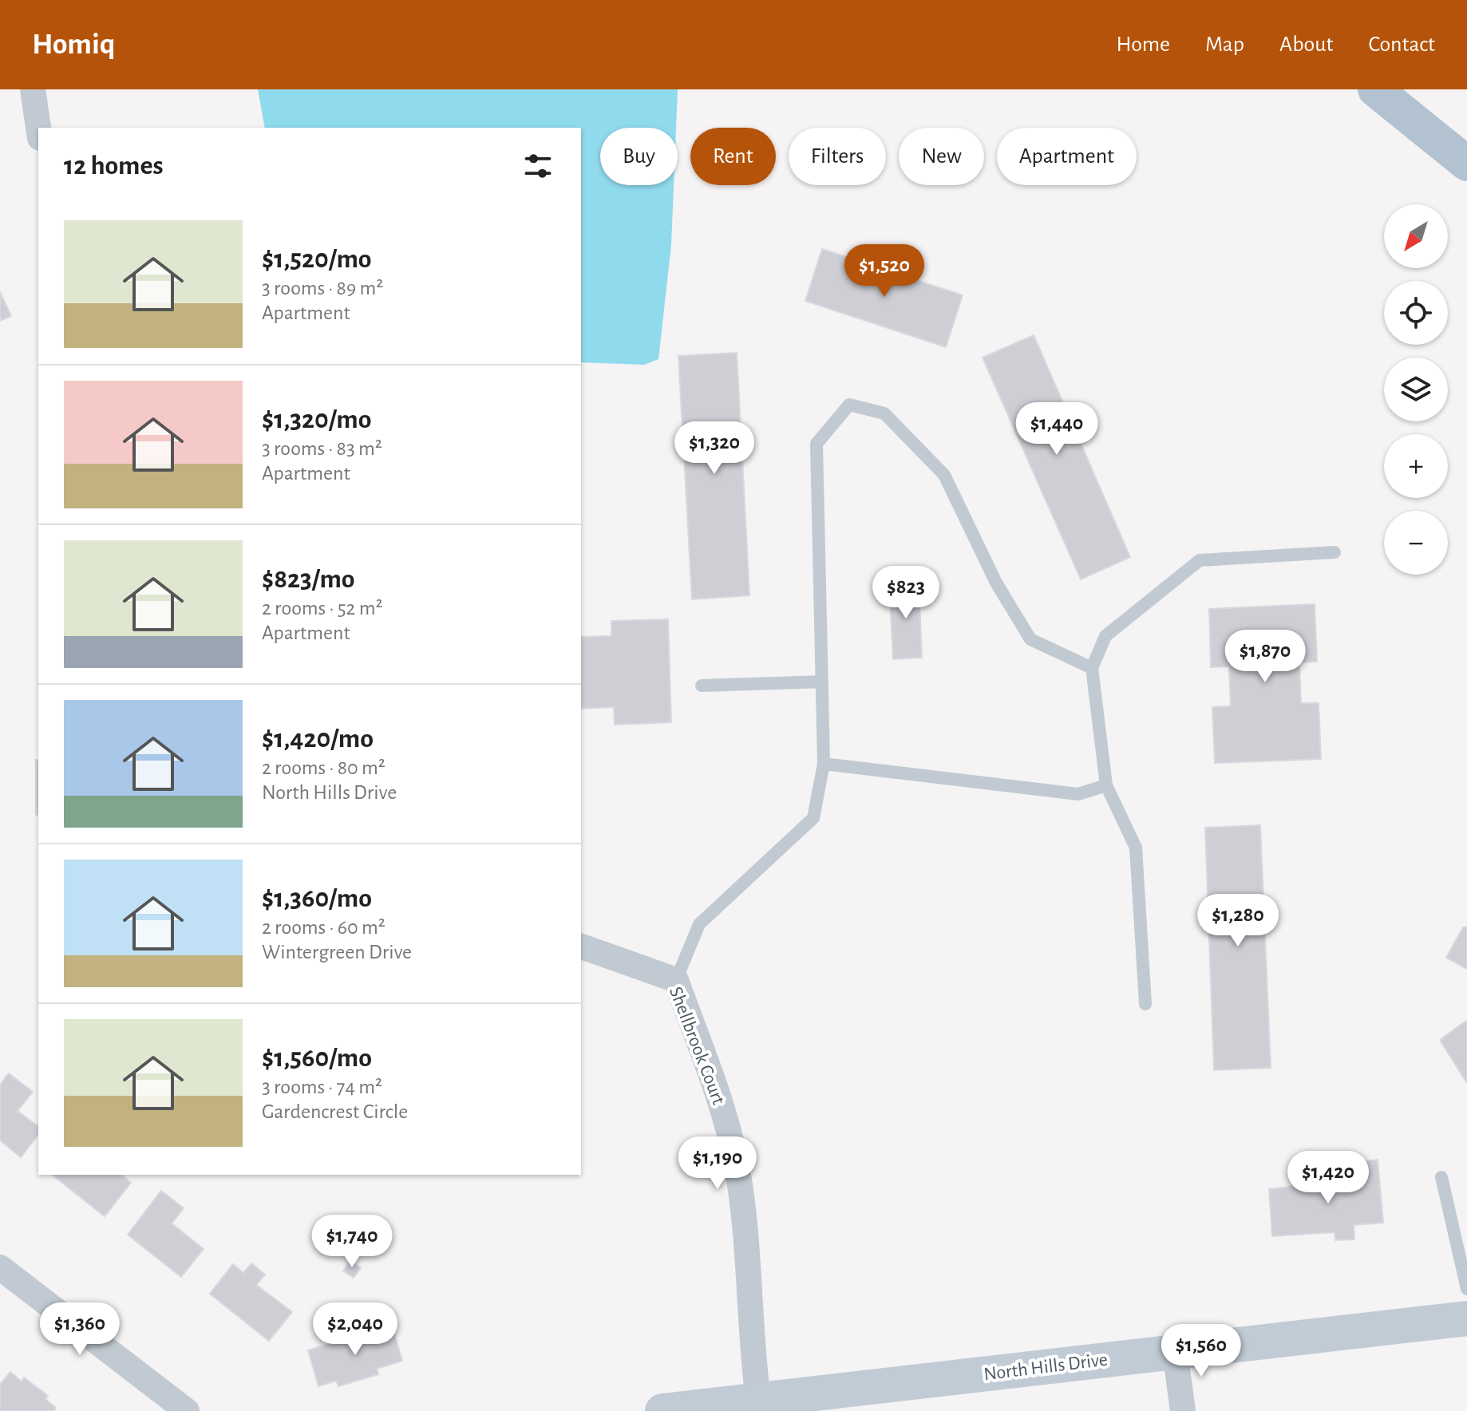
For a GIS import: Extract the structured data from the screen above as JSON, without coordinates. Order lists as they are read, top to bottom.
{
  "streets": {
    "main road": ["North Hills Drive"],
    "street": ["Shellbrook Court"]
  },
  "crossings": [
    ["Shellbrook Court", "North Hills Drive"]
  ],
  "north": "bottom left",
  "page": {
    "header": "Homiq",
    "nav": [
      "Home",
      "Map",
      "About",
      "Contact"
    ],
    "chip": [
      "Buy",
      "Rent",
      "Filters",
      "New",
      "Apartment"
    ],
    "heading": "12 homes",
    "map_buttons": ["+", "−"],
    "list": [
      {
        "name": "$1,520/mo",
        "note": "3 rooms · 89 m² · Apartment"
      },
      {
        "name": "$1,320/mo",
        "note": "3 rooms · 83 m² · Apartment"
      },
      {
        "name": "$823/mo",
        "note": "2 rooms · 52 m² · Apartment"
      },
      {
        "name": "$1,420/mo",
        "note": "2 rooms · 80 m² · North Hills Drive"
      },
      {
        "name": "$1,360/mo",
        "note": "2 rooms · 60 m² · Wintergreen Drive"
      },
      {
        "name": "$1,560/mo",
        "note": "3 rooms · 74 m² · Gardencrest Circle"
      }
    ],
    "price": [
      "$1,520",
      "$1,440",
      "$1,320",
      "$823",
      "$1,870",
      "$1,280",
      "$1,190",
      "$1,420",
      "$1,740",
      "$1,360",
      "$2,040",
      "$1,560"
    ]
  }
}
